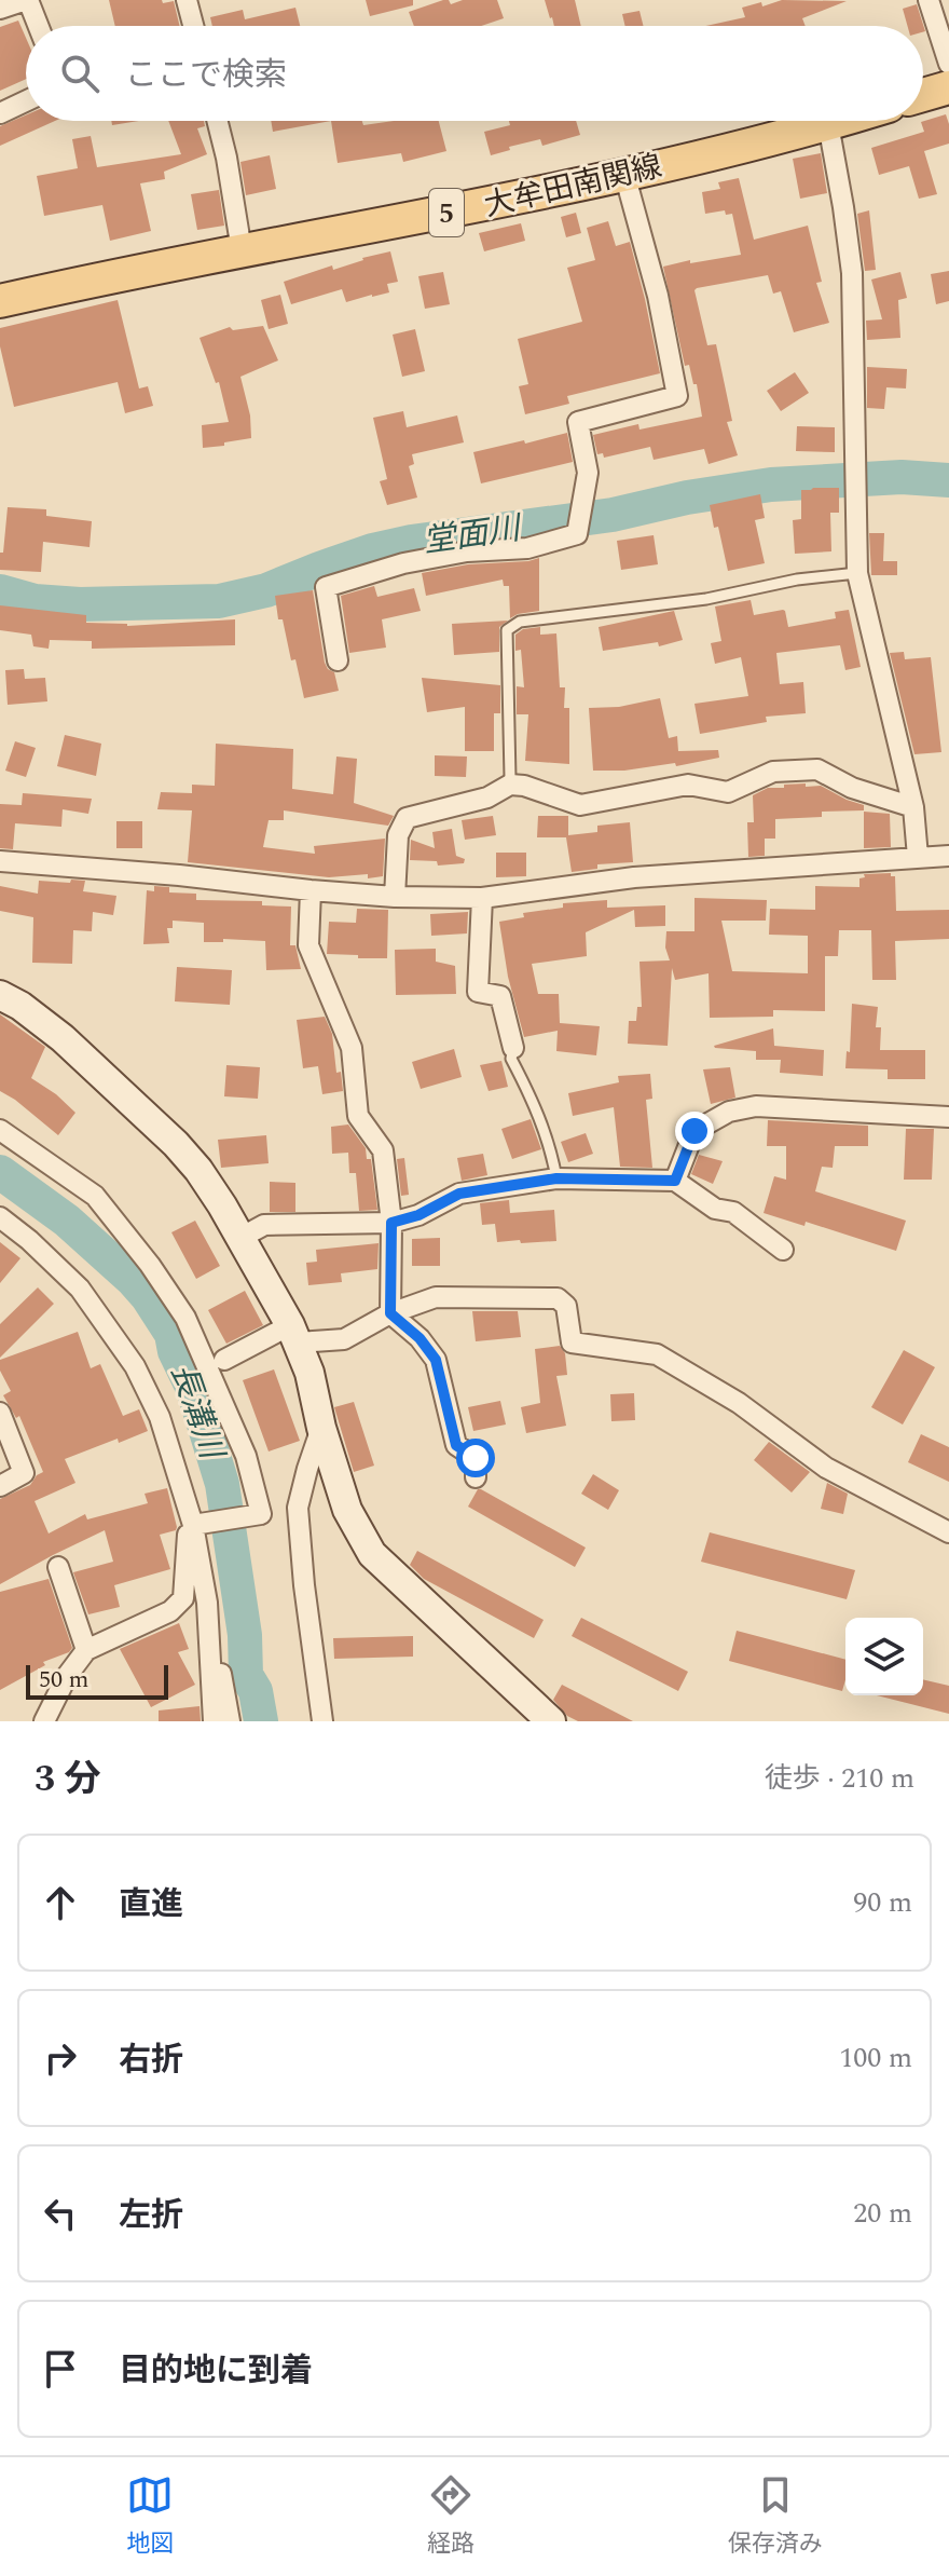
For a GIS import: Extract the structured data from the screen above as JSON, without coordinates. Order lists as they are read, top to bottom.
{
  "streets": {
    "main road": ["大牟田南関線", "5"]
  },
  "water": ["堂面川", "長溝川"],
  "scale_bar": "50 m",
  "page": {
    "search": "ここで検索",
    "scale": "50 m",
    "heading": ["3 分", "徒歩 · 210 m"],
    "list": [
      ["直進", "90 m"],
      ["右折", "100 m"],
      ["左折", "20 m"],
      "目的地に到着"
    ],
    "nav": ["地図", "経路", "保存済み"]
  }
}
